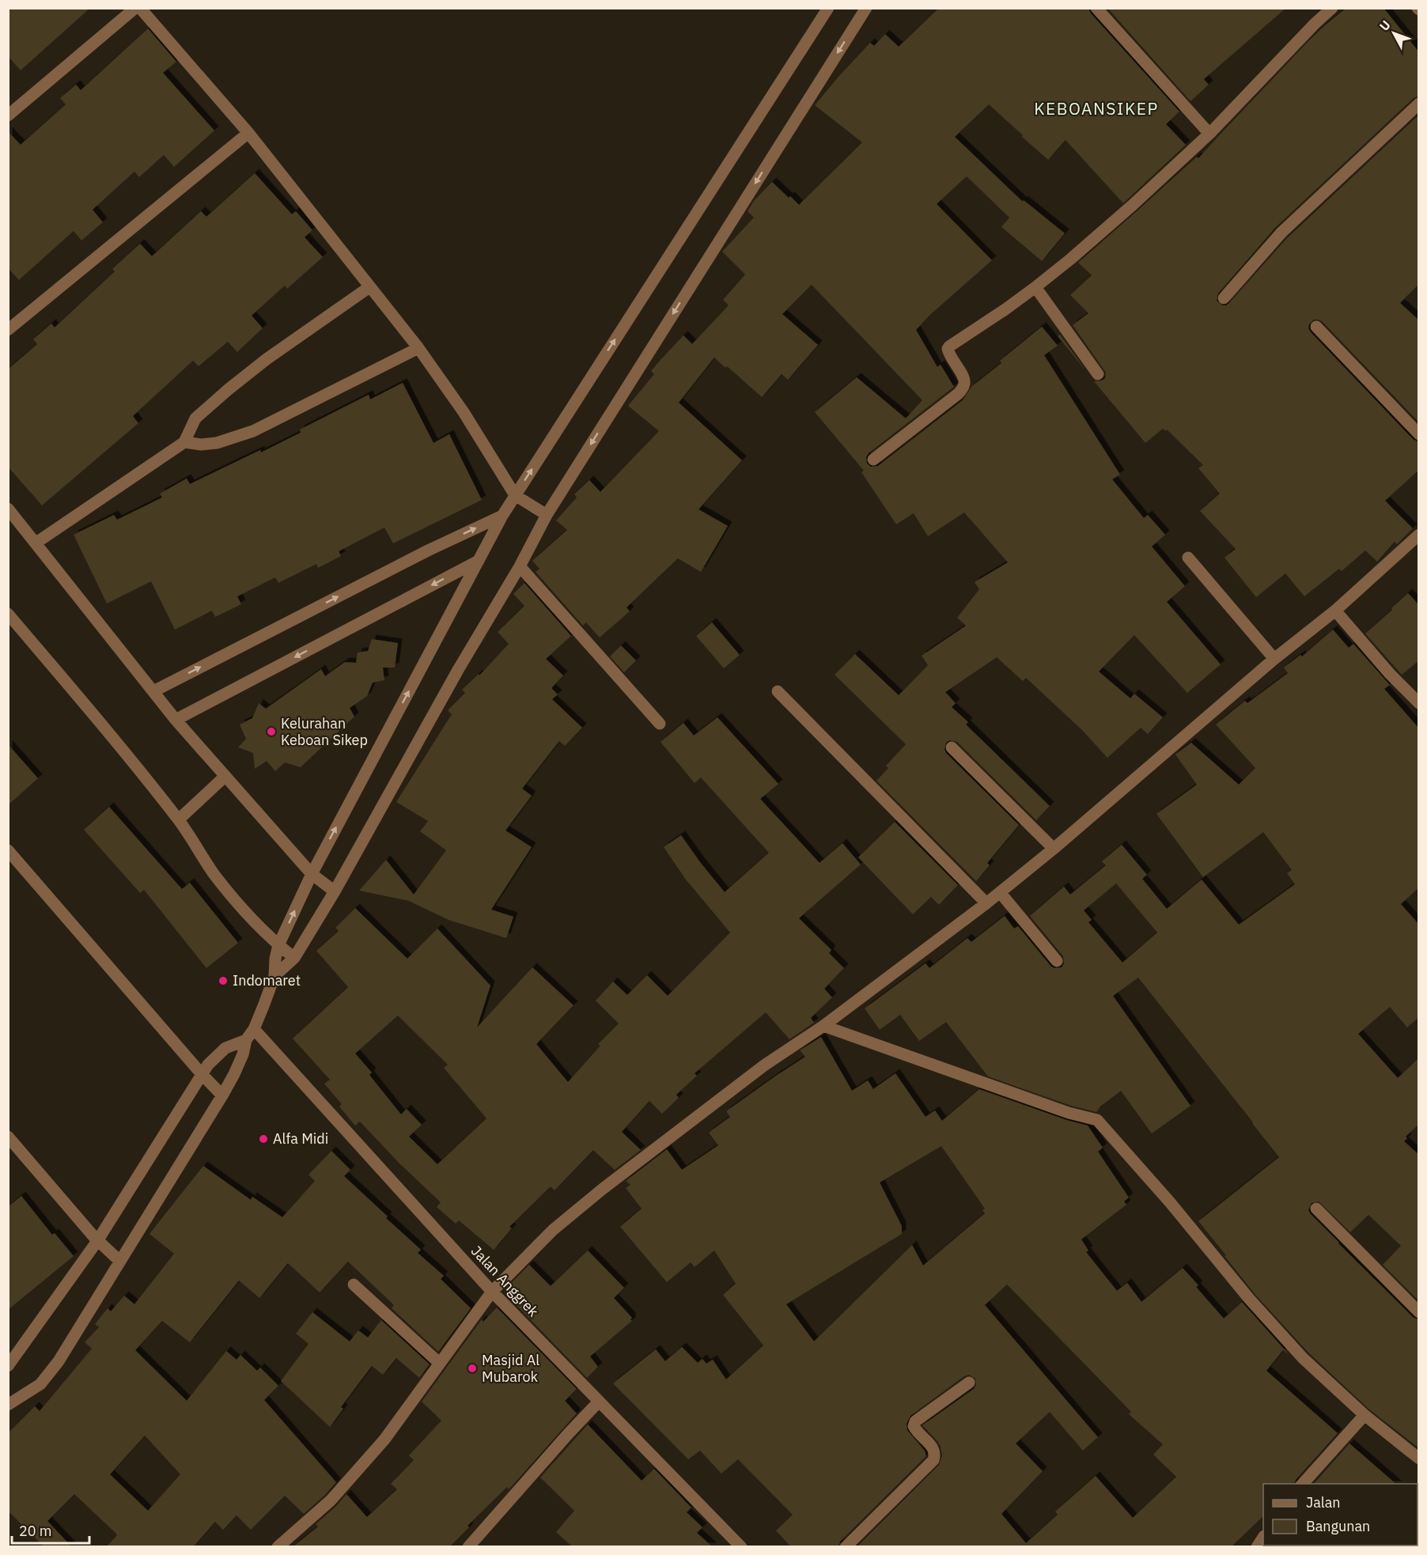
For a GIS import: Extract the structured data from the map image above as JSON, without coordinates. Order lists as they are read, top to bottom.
{
  "streets": {
    "street": ["Jalan Anggrek"]
  },
  "districts": ["KEBOANSIKEP"],
  "places": [
    "Kelurahan Keboan Sikep",
    "Indomaret",
    "Alfa Midi",
    "Masjid Al Mubarok"
  ],
  "legend": ["Jalan", "Bangunan"],
  "scale_bar": "20 m",
  "north": "top left"
}
